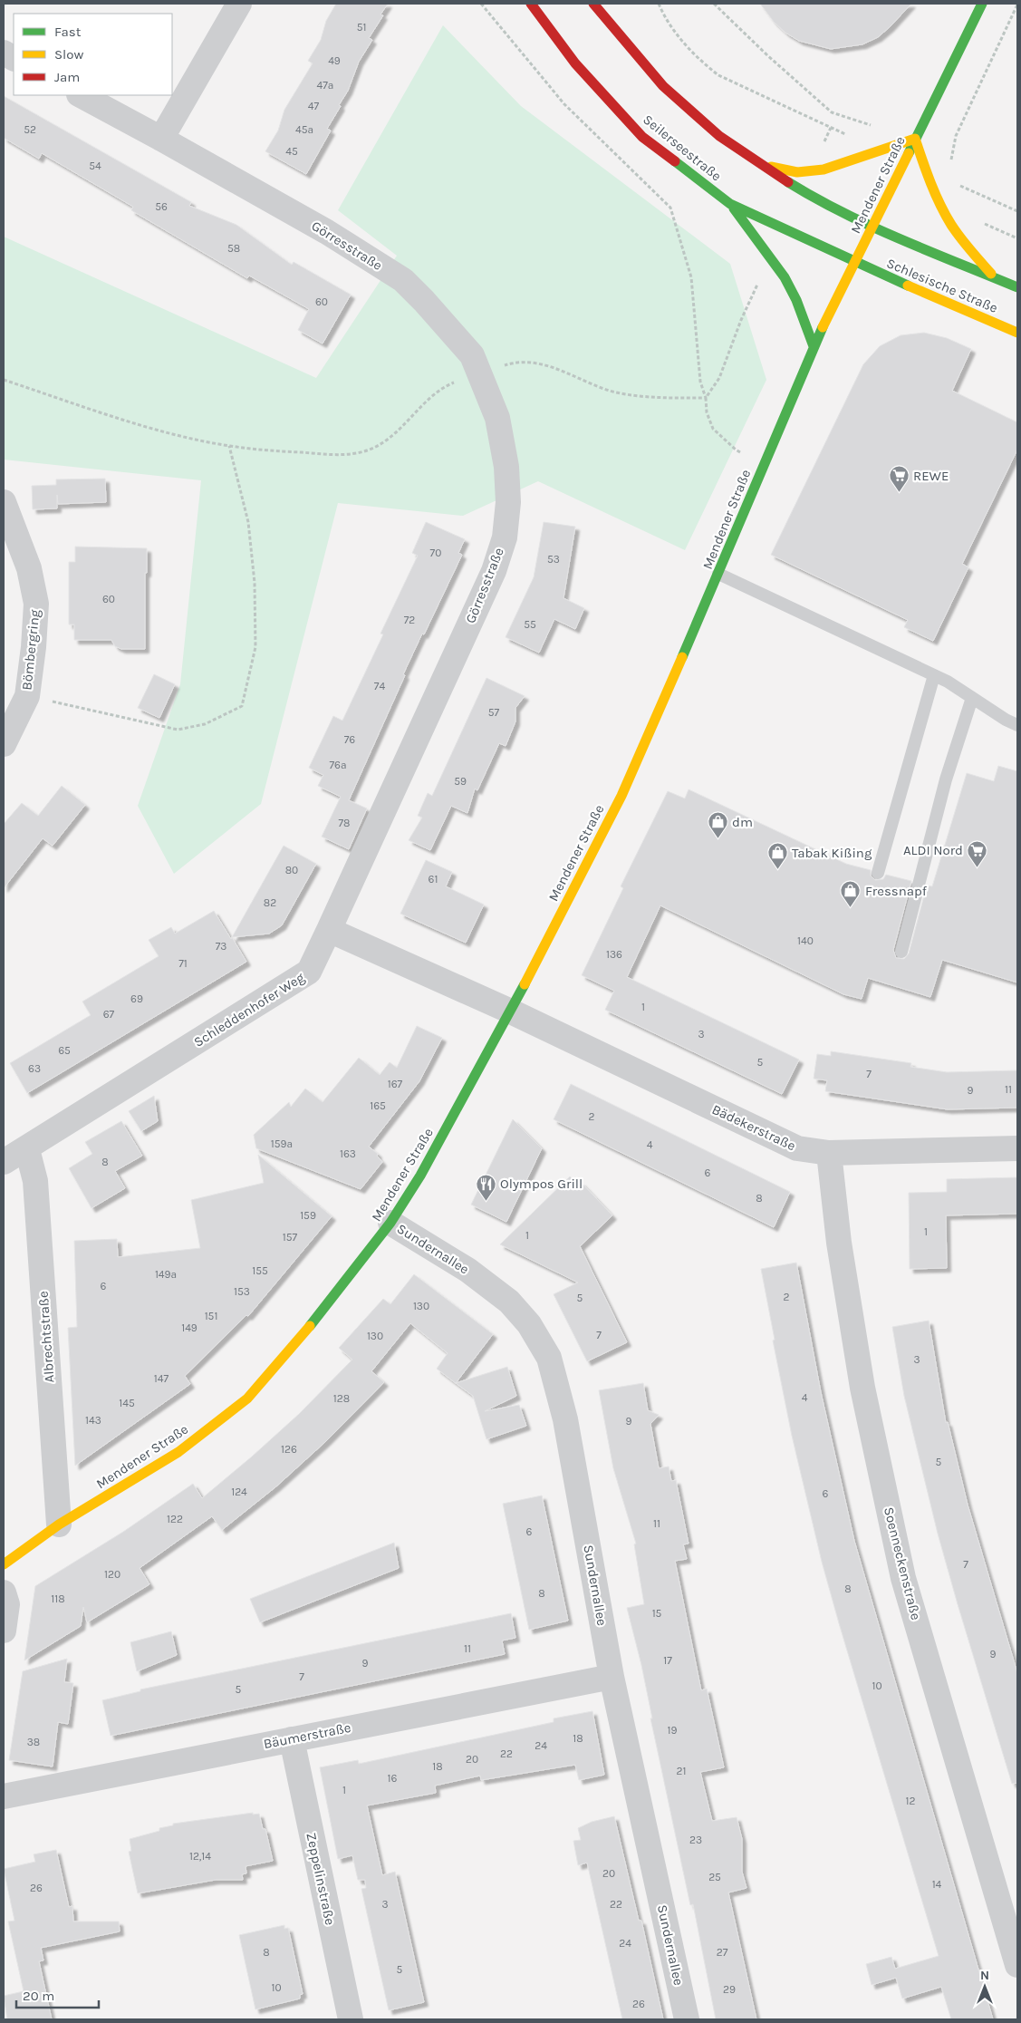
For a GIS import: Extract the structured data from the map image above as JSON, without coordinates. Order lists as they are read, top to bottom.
{
  "streets": {
    "main road": ["Seilerseestraße", "Mendener Straße", "Schlesische Straße"],
    "street": [
      "Görresstraße",
      "Bömbergring",
      "Schleddenhofer Weg",
      "Bädekerstraße",
      "Sundernallee",
      "Albrechtstraße",
      "Soenneckenstraße",
      "Bäumerstraße",
      "Zeppelinstraße"
    ]
  },
  "crossings": [
    ["Seilerseestraße", "Mendener Straße"],
    ["Seilerseestraße", "Schlesische Straße"],
    ["Mendener Straße", "Schlesische Straße"],
    ["Mendener Straße", "Bädekerstraße"],
    ["Mendener Straße", "Sundernallee"],
    ["Mendener Straße", "Albrechtstraße"],
    ["Görresstraße", "Schleddenhofer Weg"],
    ["Schleddenhofer Weg", "Albrechtstraße"],
    ["Bädekerstraße", "Soenneckenstraße"],
    ["Sundernallee", "Bäumerstraße"],
    ["Bäumerstraße", "Zeppelinstraße"]
  ],
  "places": {
    "supermarket": ["REWE", "ALDI Nord"],
    "shop": ["dm", "Tabak Kißing", "Fressnapf"],
    "restaurant": ["Olympos Grill"]
  },
  "house_numbers": [
    "51",
    "49",
    "47a",
    "47",
    "52",
    "45a",
    "45",
    "54",
    "56",
    "58",
    "60",
    "70",
    "53",
    "60",
    "72",
    "55",
    "74",
    "57",
    "76",
    "76a",
    "59",
    "78",
    "80",
    "61",
    "82",
    "140",
    "73",
    "136",
    "71",
    "69",
    "1",
    "67",
    "3",
    "65",
    "5",
    "63",
    "7",
    "167",
    "11",
    "9",
    "165",
    "2",
    "159a",
    "4",
    "163",
    "8",
    "6",
    "8",
    "159",
    "1",
    "1",
    "157",
    "155",
    "149a",
    "6",
    "153",
    "2",
    "5",
    "130",
    "151",
    "149",
    "7",
    "130",
    "3",
    "147",
    "4",
    "128",
    "145",
    "143",
    "9",
    "126",
    "5",
    "124",
    "6",
    "122",
    "11",
    "6",
    "7",
    "120",
    "8",
    "8",
    "118",
    "15",
    "11",
    "9",
    "17",
    "9",
    "7",
    "10",
    "5",
    "19",
    "18",
    "38",
    "24",
    "22",
    "20",
    "18",
    "21",
    "16",
    "1",
    "12",
    "23",
    "12,14",
    "20",
    "25",
    "14",
    "26",
    "3",
    "22",
    "24",
    "8",
    "27",
    "5",
    "10",
    "29",
    "26"
  ],
  "legend": ["Fast", "Slow", "Jam"],
  "scale_bar": "20 m",
  "north": "top"
}
